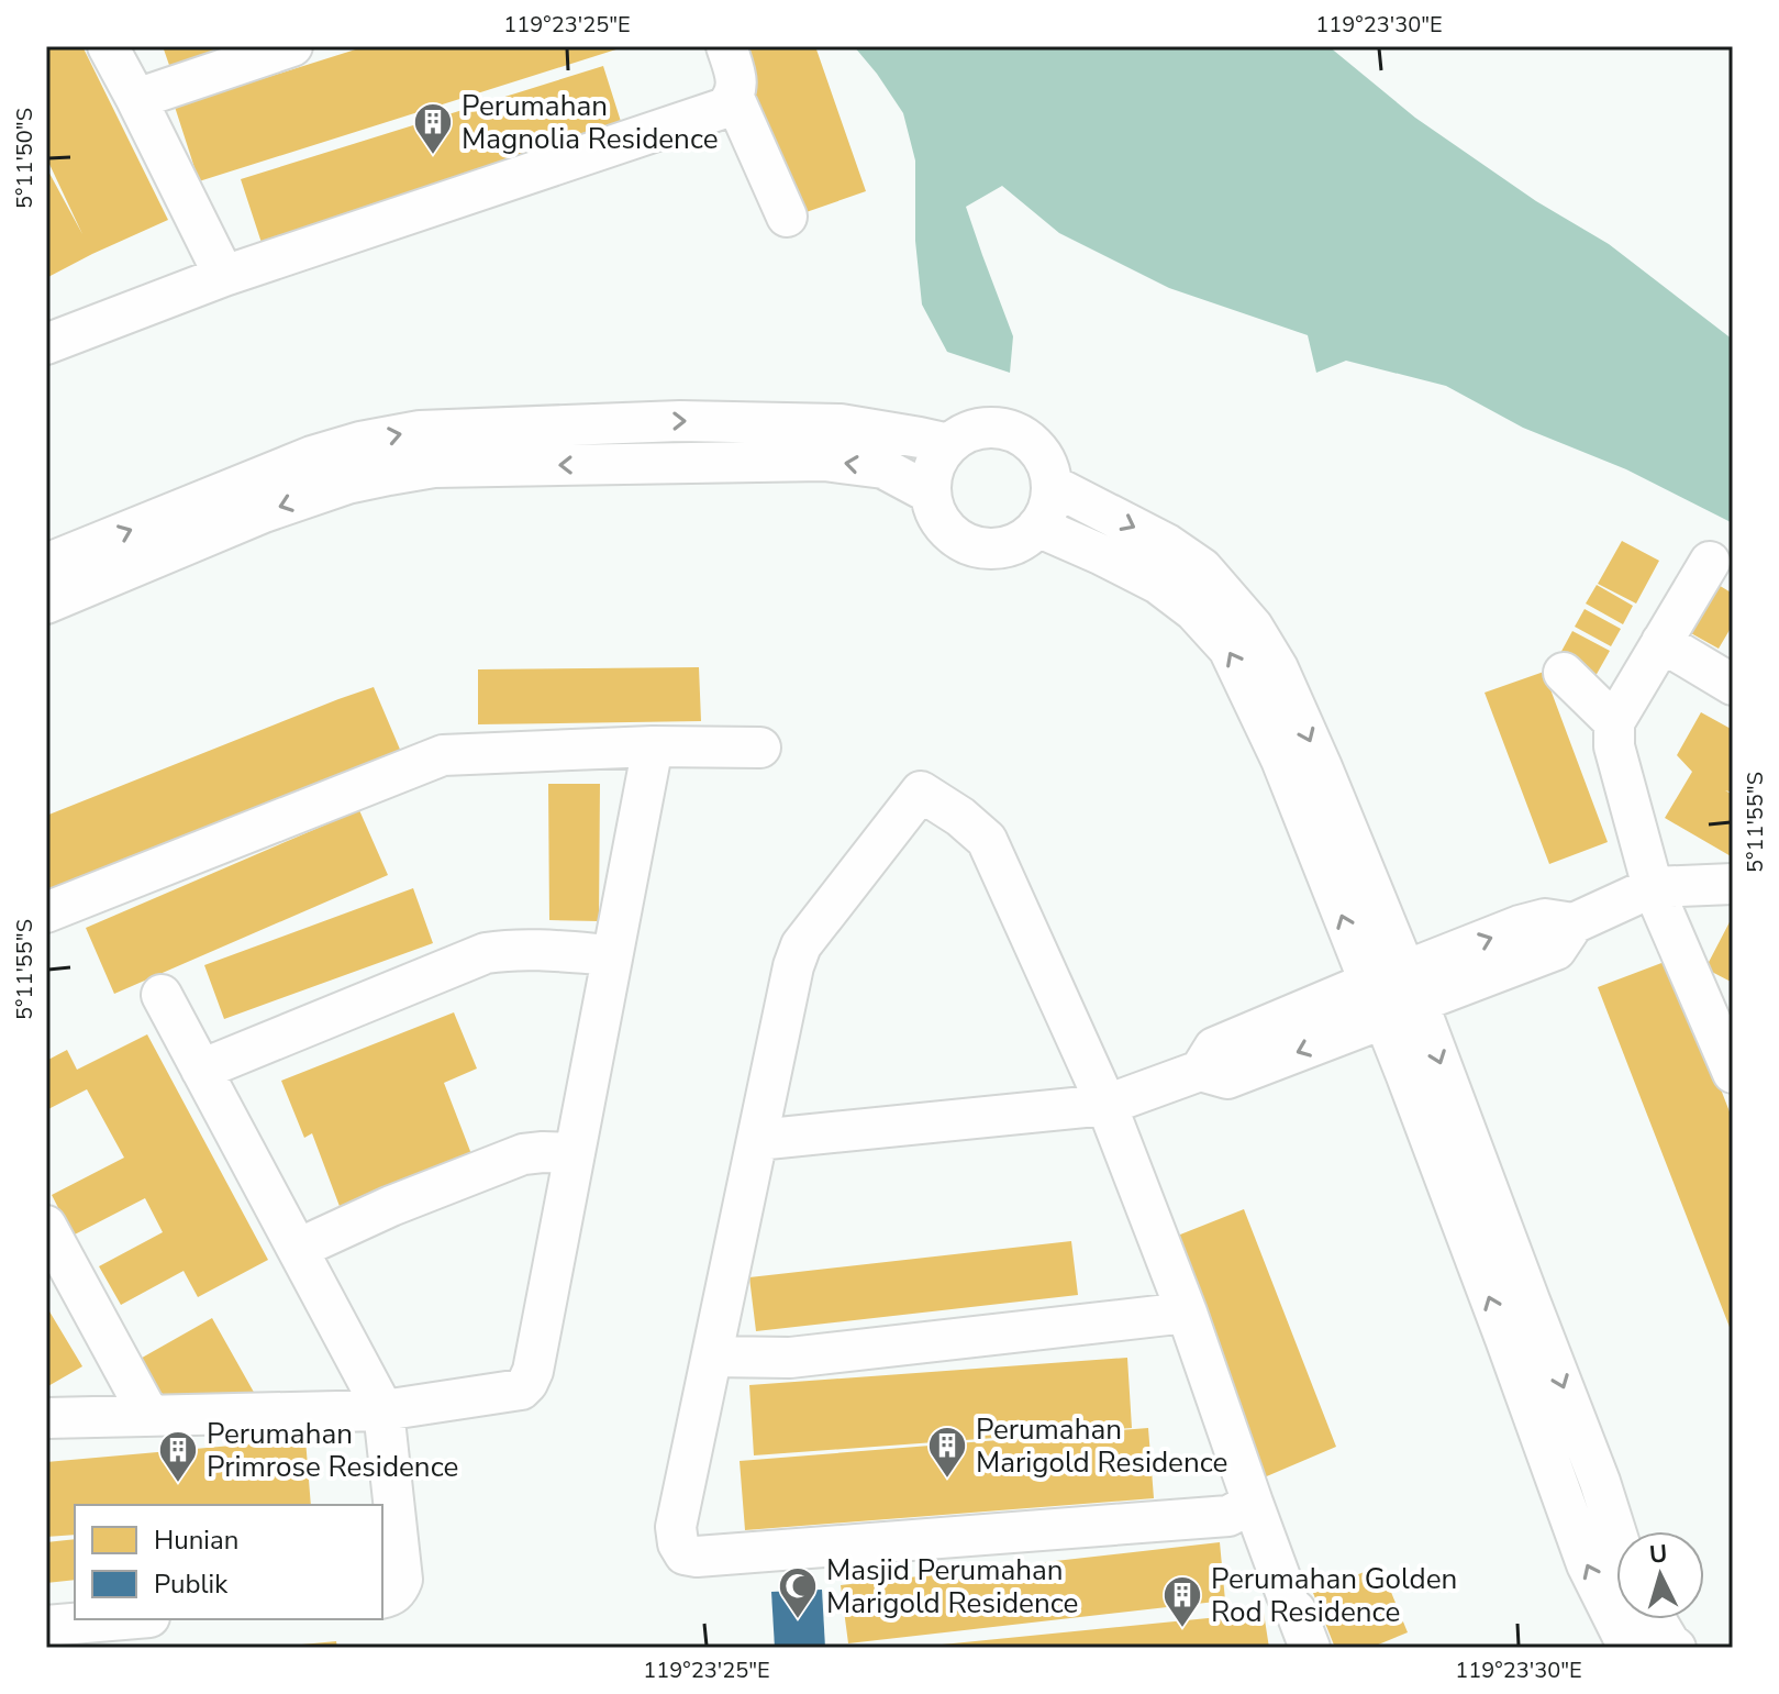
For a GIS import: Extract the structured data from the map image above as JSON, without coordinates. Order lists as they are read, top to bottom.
{
  "places": {
    "building": [
      "Perumahan Magnolia Residence",
      "Perumahan Marigold Residence",
      "Perumahan Primrose Residence",
      "Perumahan Golden Rod Residence"
    ],
    "mosque": ["Masjid Perumahan Marigold Residence"]
  },
  "legend": ["Hunian", "Publik"],
  "north": "top",
  "coordinates": [
    "119°23'25\"E",
    "119°23'30\"E",
    "5°11'50\"S",
    "5°11'55\"S"
  ]
}
